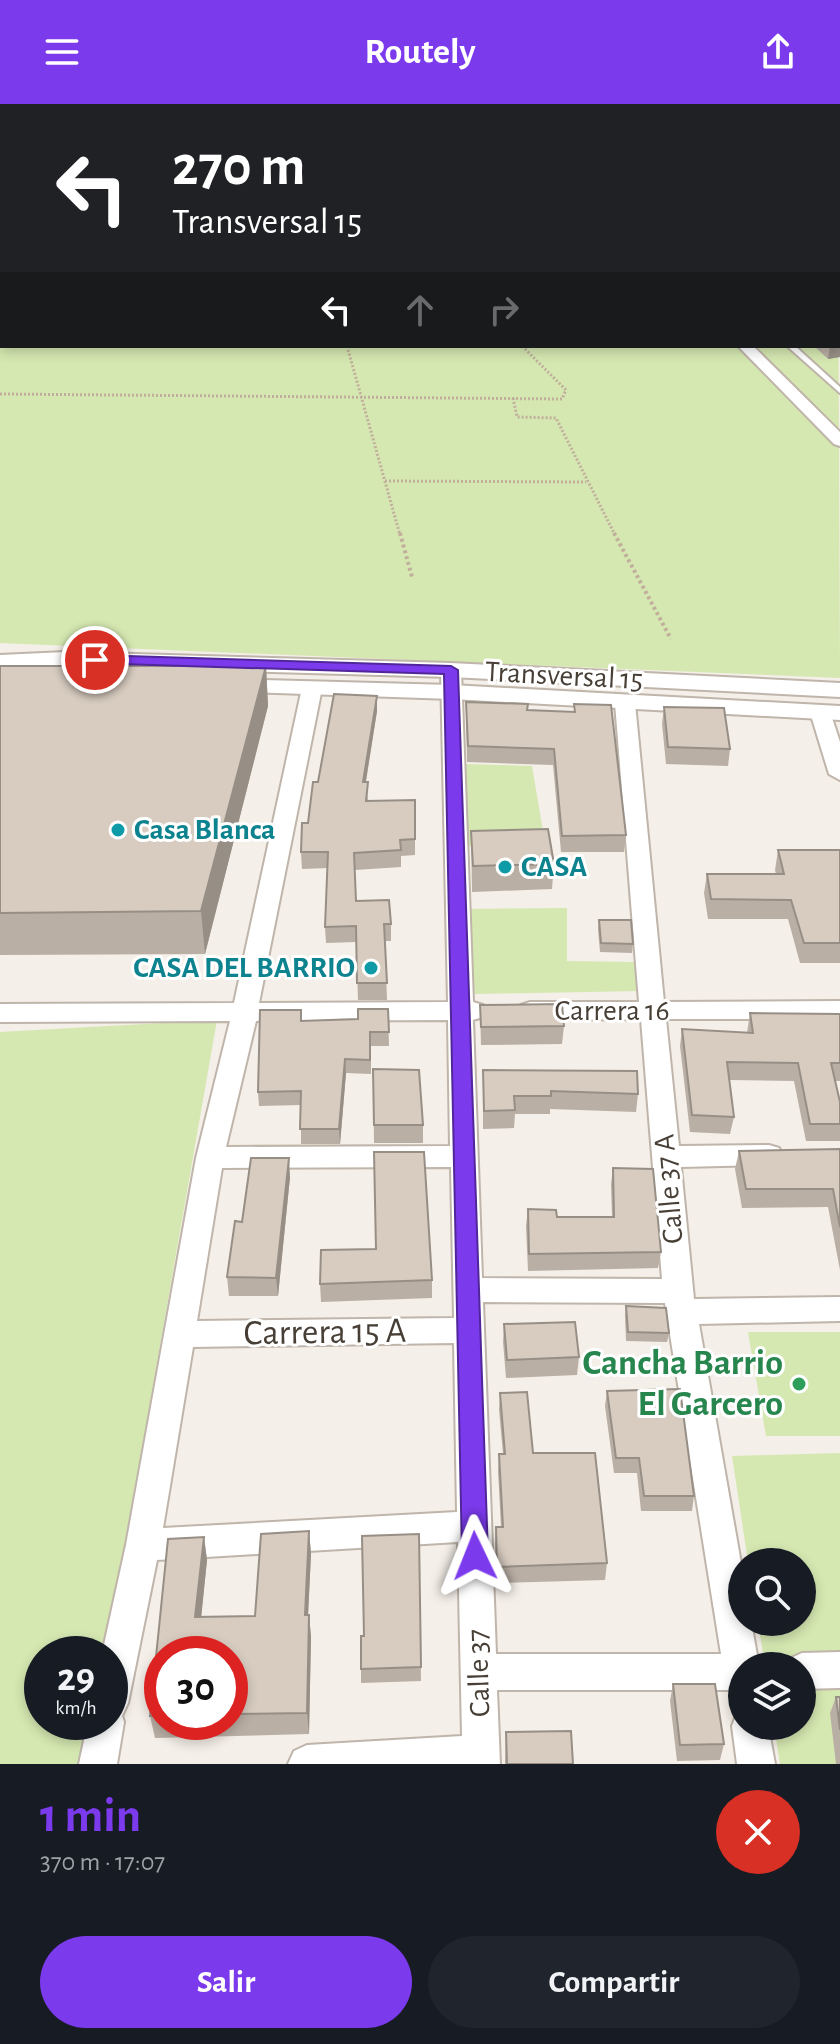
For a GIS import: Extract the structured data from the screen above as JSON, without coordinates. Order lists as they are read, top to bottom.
{
  "streets": {
    "street": [
      "Transversal 15",
      "Carrera 16",
      "Calle 37 A",
      "Carrera 15 A",
      "Calle 37"
    ]
  },
  "crossings": [
    ["Transversal 15", "Calle 37 A"],
    ["Transversal 15", "Calle 37"],
    ["Carrera 16", "Calle 37 A"],
    ["Carrera 16", "Calle 37"],
    ["Carrera 15 A", "Calle 37"]
  ],
  "places": [
    "Casa Blanca",
    "CASA",
    "CASA DEL BARRIO",
    "Cancha Barrio El Garcero"
  ],
  "page": {
    "header": "Routely",
    "turn": ["270 m", "Transversal 15"],
    "speed": "29 km/h",
    "limit": "30",
    "heading": ["1 min", "370 m · 17:07"],
    "buttons": ["Salir", "Compartir"]
  }
}
